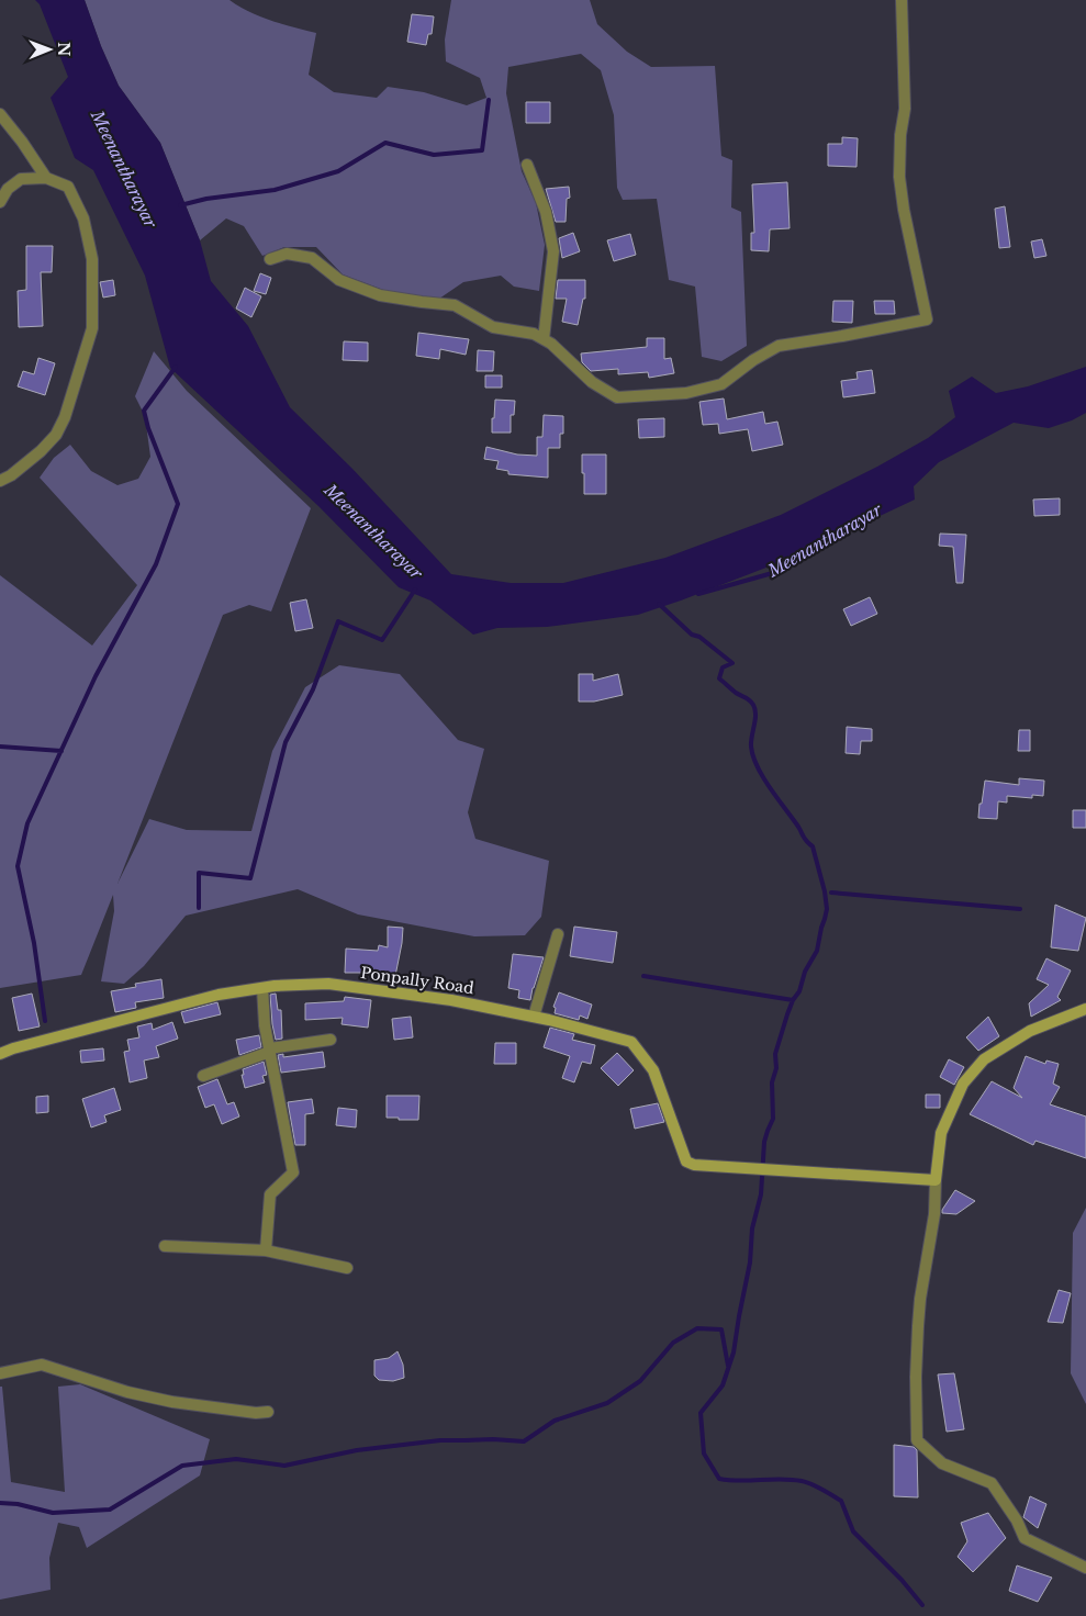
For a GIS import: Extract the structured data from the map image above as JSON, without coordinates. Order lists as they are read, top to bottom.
{
  "streets": {
    "main road": ["Ponpally Road"]
  },
  "water": ["Meenantharayar"],
  "north": "right"
}
